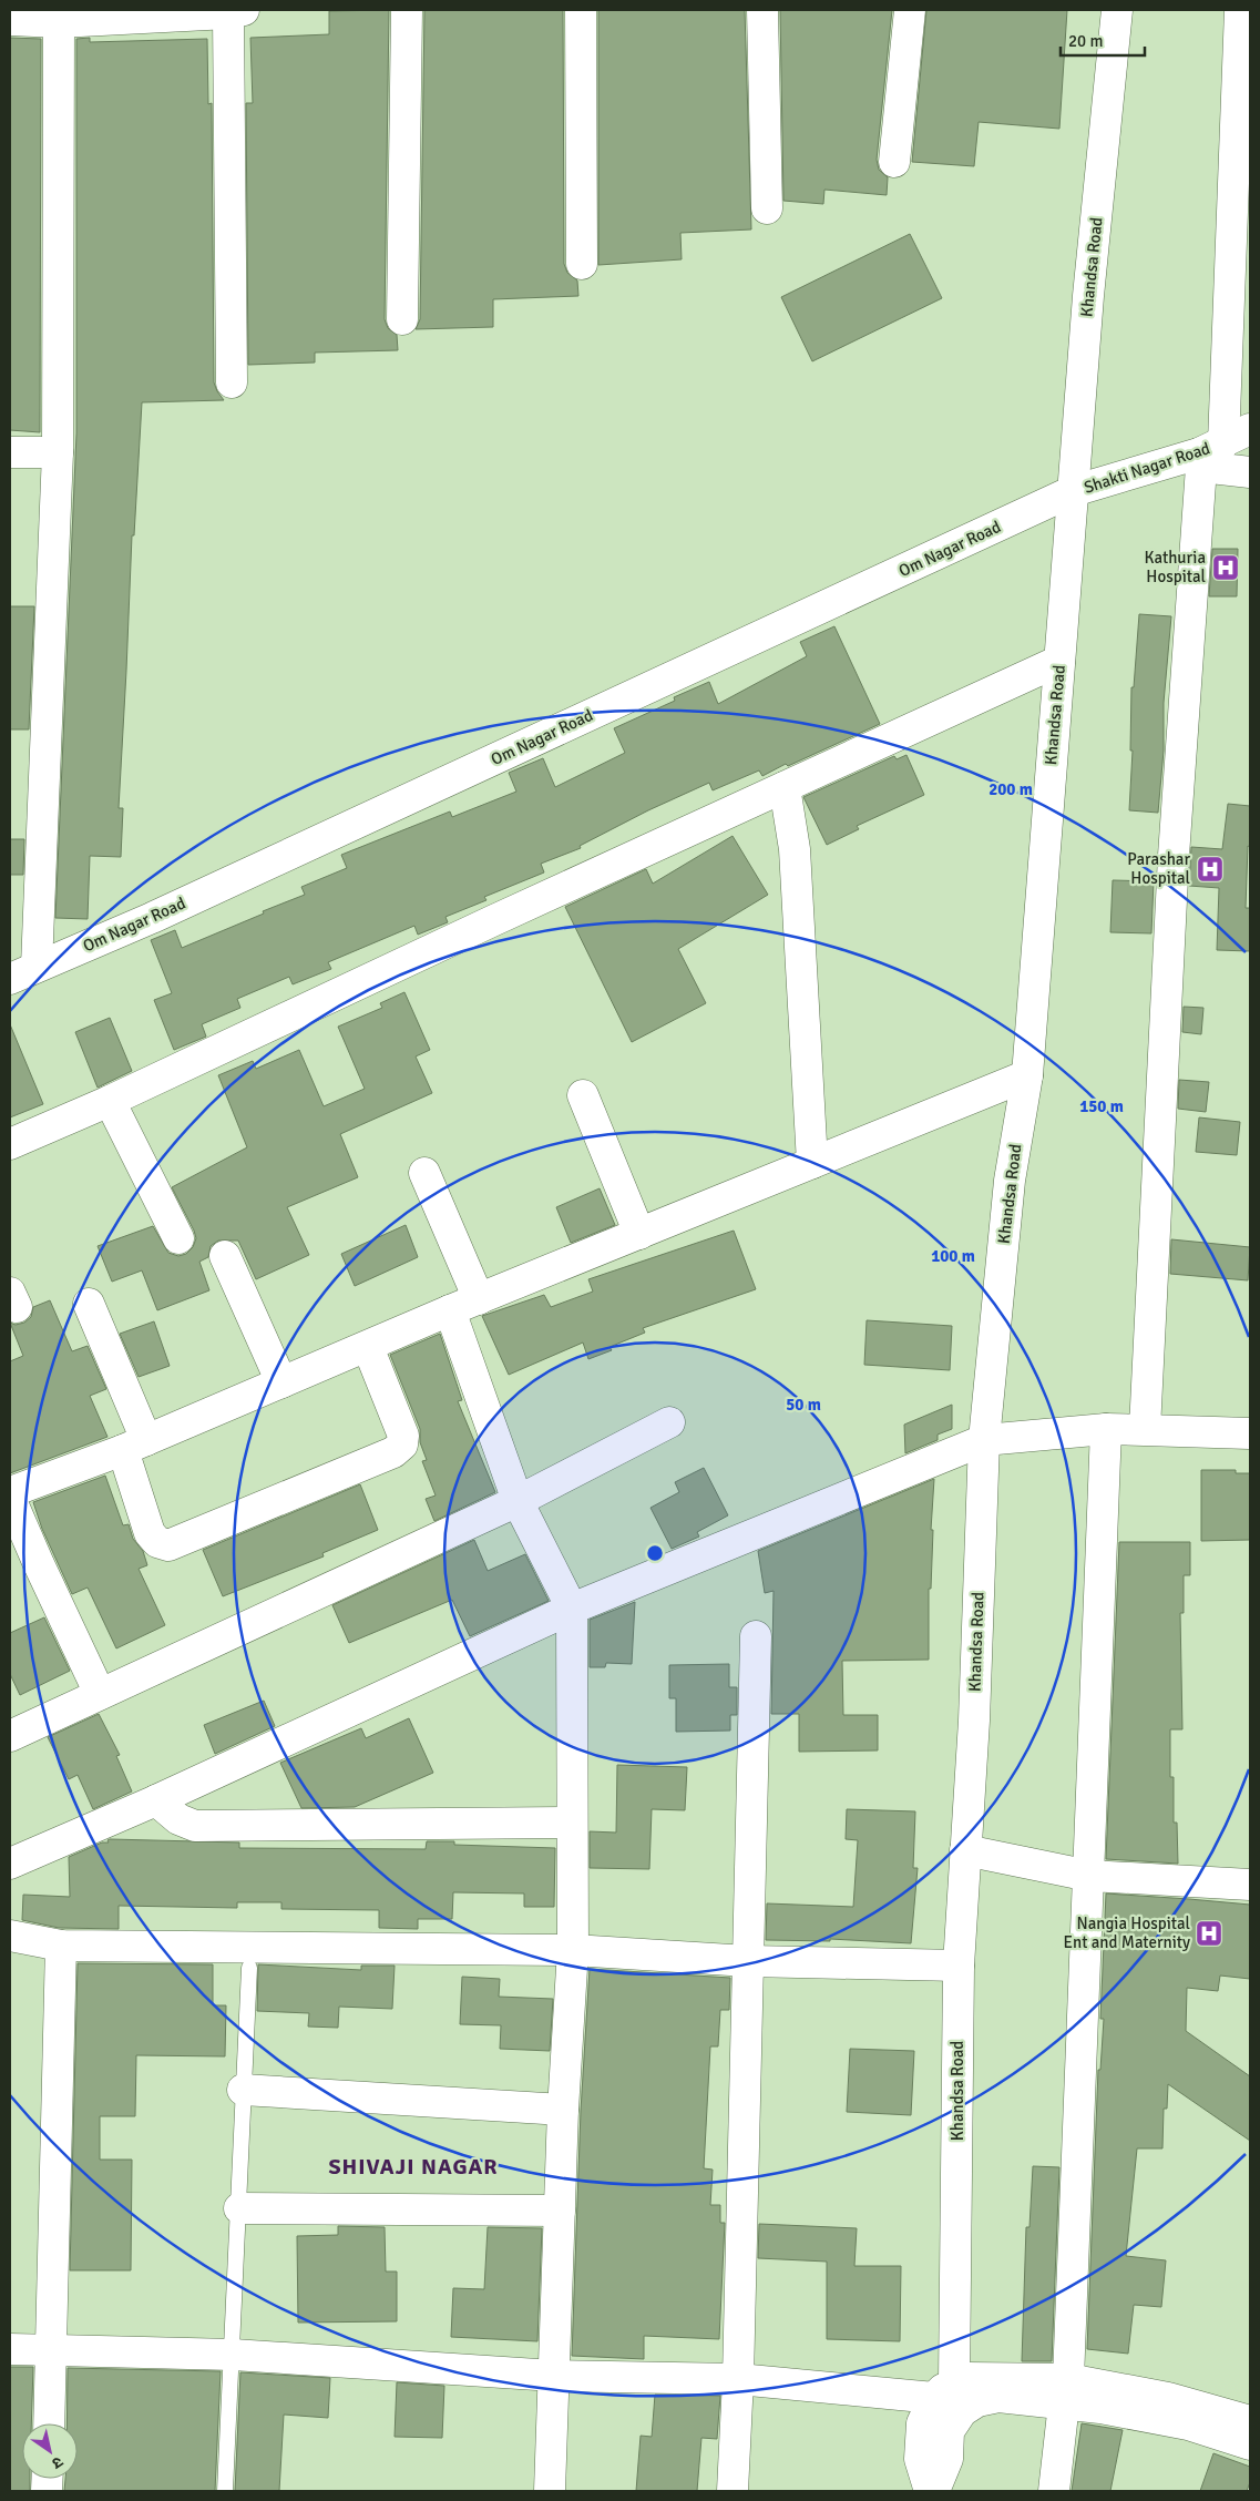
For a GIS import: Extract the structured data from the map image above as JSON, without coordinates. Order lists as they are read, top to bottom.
{
  "streets": {
    "street": ["Khandsa Road", "Shakti Nagar Road", "Om Nagar Road"]
  },
  "crossings": [
    ["Khandsa Road", "Shakti Nagar Road"],
    ["Khandsa Road", "Om Nagar Road"],
    ["Shakti Nagar Road", "Om Nagar Road"]
  ],
  "districts": ["SHIVAJI NAGAR"],
  "places": {
    "hospital": ["Kathuria Hospital", "Parashar Hospital", "Nangia Hospital Ent and Maternity"]
  },
  "scale_bar": "20 m",
  "north": "bottom right",
  "rings": [
    "200 m",
    "150 m",
    "100 m",
    "50 m"
  ]
}
